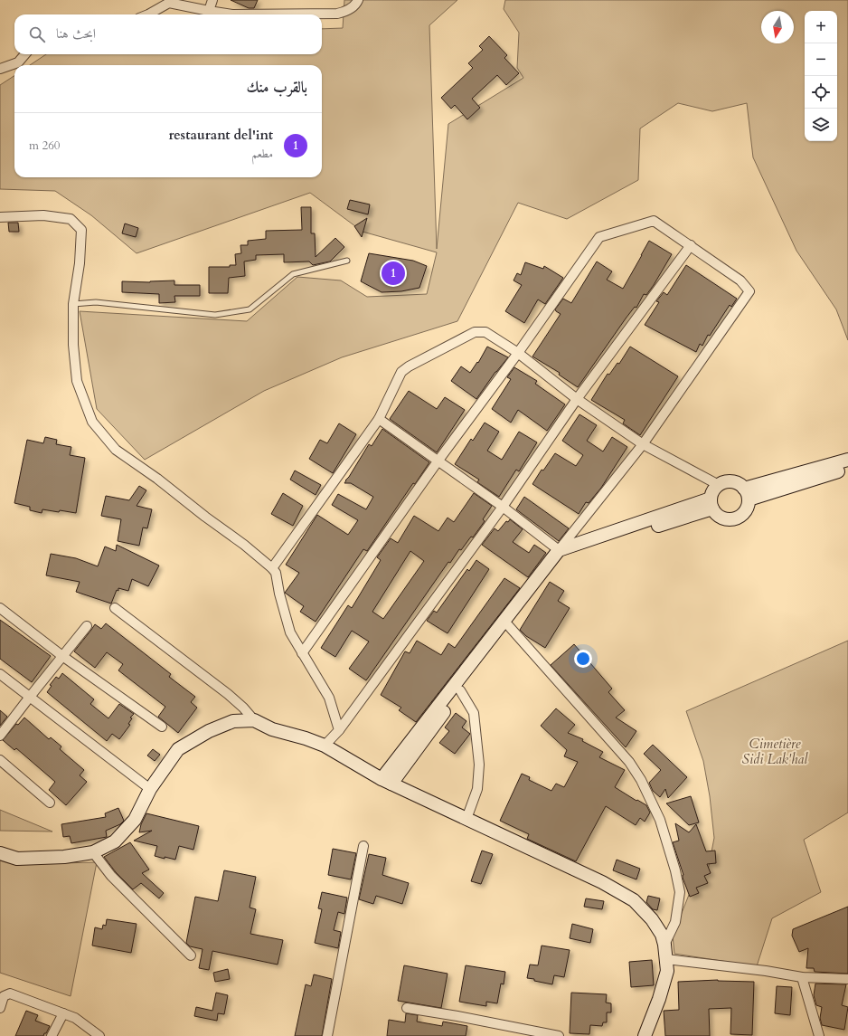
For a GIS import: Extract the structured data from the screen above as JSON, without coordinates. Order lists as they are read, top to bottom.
{
  "parks": ["Cimetière Sidi Lak'hal"],
  "north": "bottom",
  "page": {
    "map_buttons": ["+", "−"],
    "search": "ابحث هنا",
    "heading": "بالقرب منك",
    "list": [
      {
        "mark": "1",
        "name": "restaurant del'int",
        "note": "مطعم",
        "value": "260 m"
      }
    ],
    "pins": "1"
  }
}
